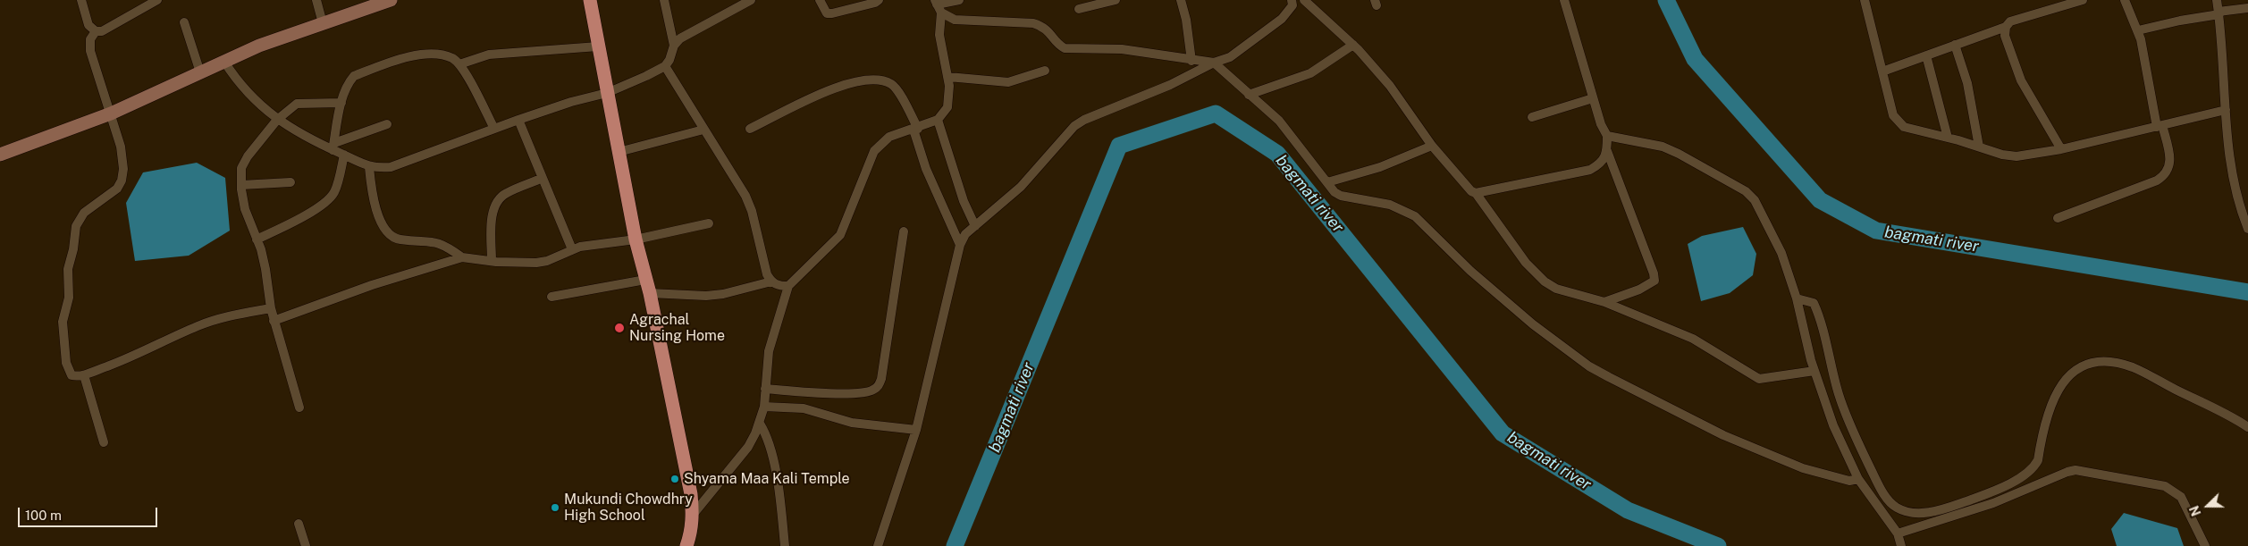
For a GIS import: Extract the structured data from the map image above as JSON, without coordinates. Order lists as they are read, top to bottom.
{
  "water": ["bagmati river"],
  "places": ["Agrachal Nursing Home", "Shyama Maa Kali Temple", "Mukundi Chowdhry High School"],
  "scale_bar": "100 m",
  "north": "left"
}
